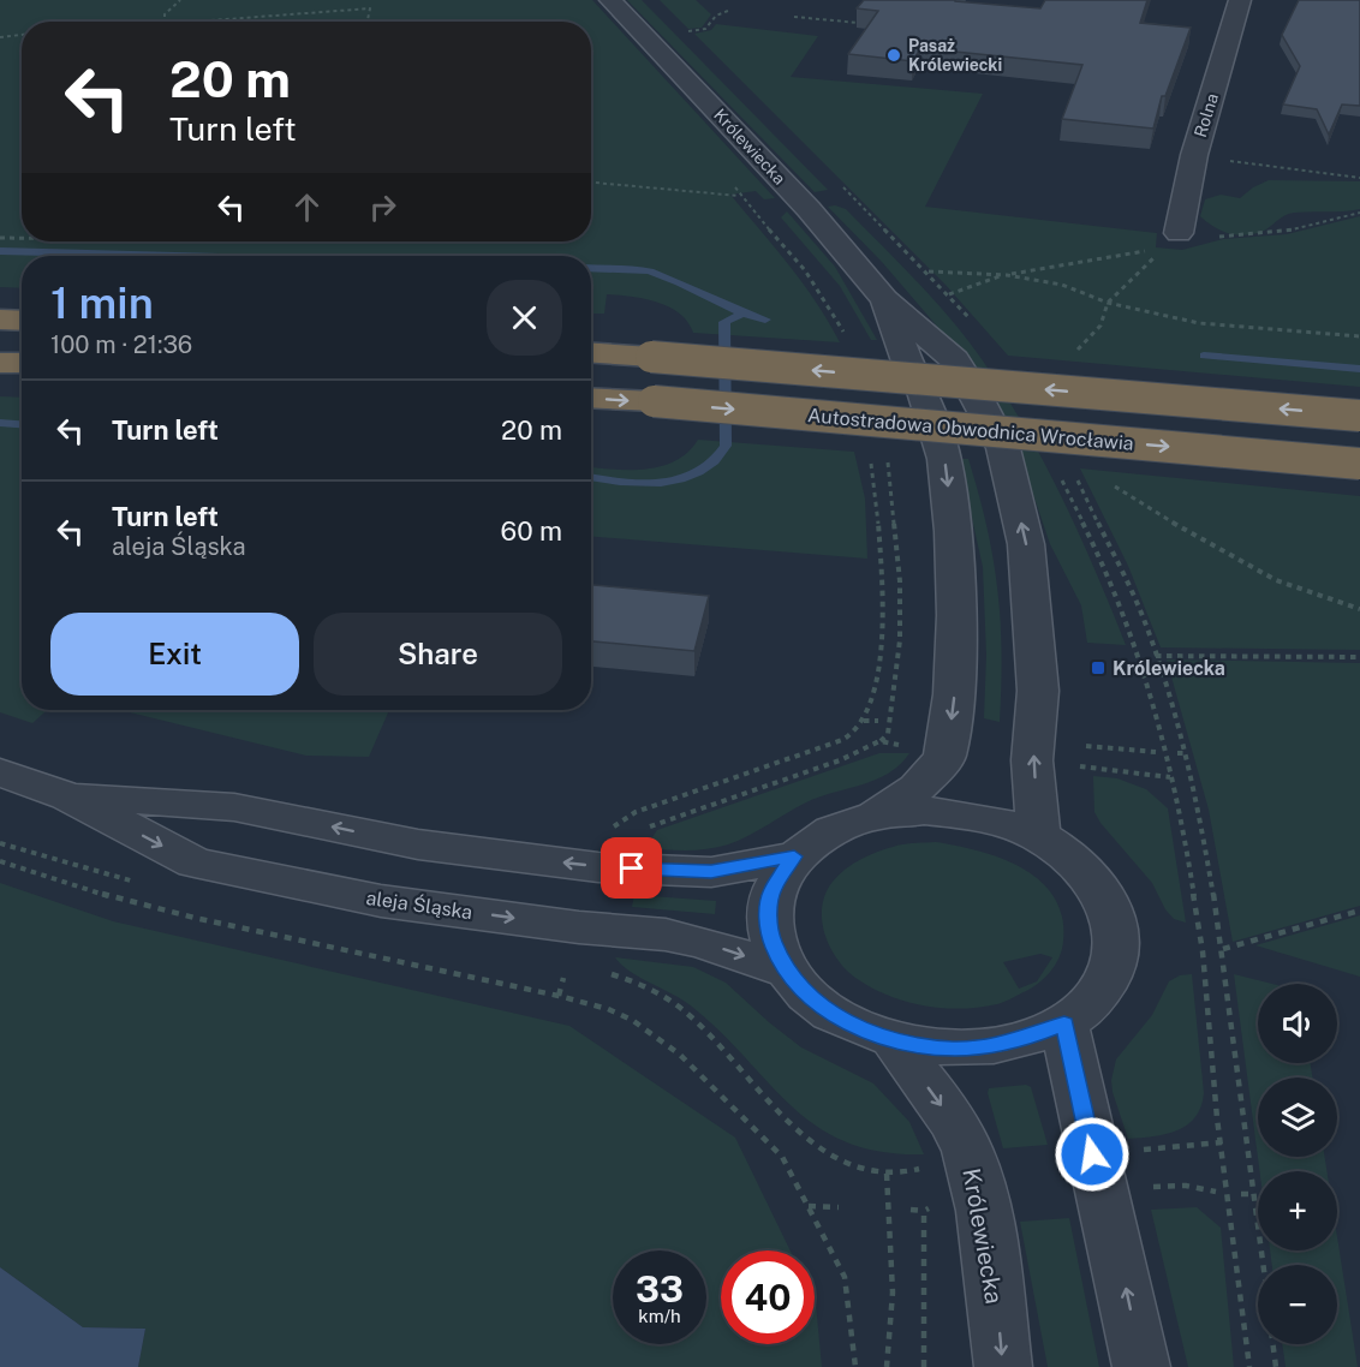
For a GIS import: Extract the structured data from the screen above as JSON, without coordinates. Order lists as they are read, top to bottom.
{
  "streets": {
    "highway": ["Autostradowa Obwodnica Wrocławia"],
    "street": ["Rolna", "Królewiecka", "aleja Śląska"]
  },
  "places": {
    "other": ["Pasaż Królewiecki"],
    "transit": ["Królewiecka"]
  },
  "page": {
    "turn": ["20 m", "Turn left"],
    "heading": ["1 min", "100 m · 21:36"],
    "list": [
      {
        "name": "Turn left",
        "value": "20 m"
      },
      {
        "name": "Turn left",
        "note": "aleja Śląska",
        "value": "60 m"
      }
    ],
    "buttons": ["Exit", "Share"],
    "map_buttons": ["+", "−"],
    "speed": "33 km/h",
    "limit": "40"
  }
}
